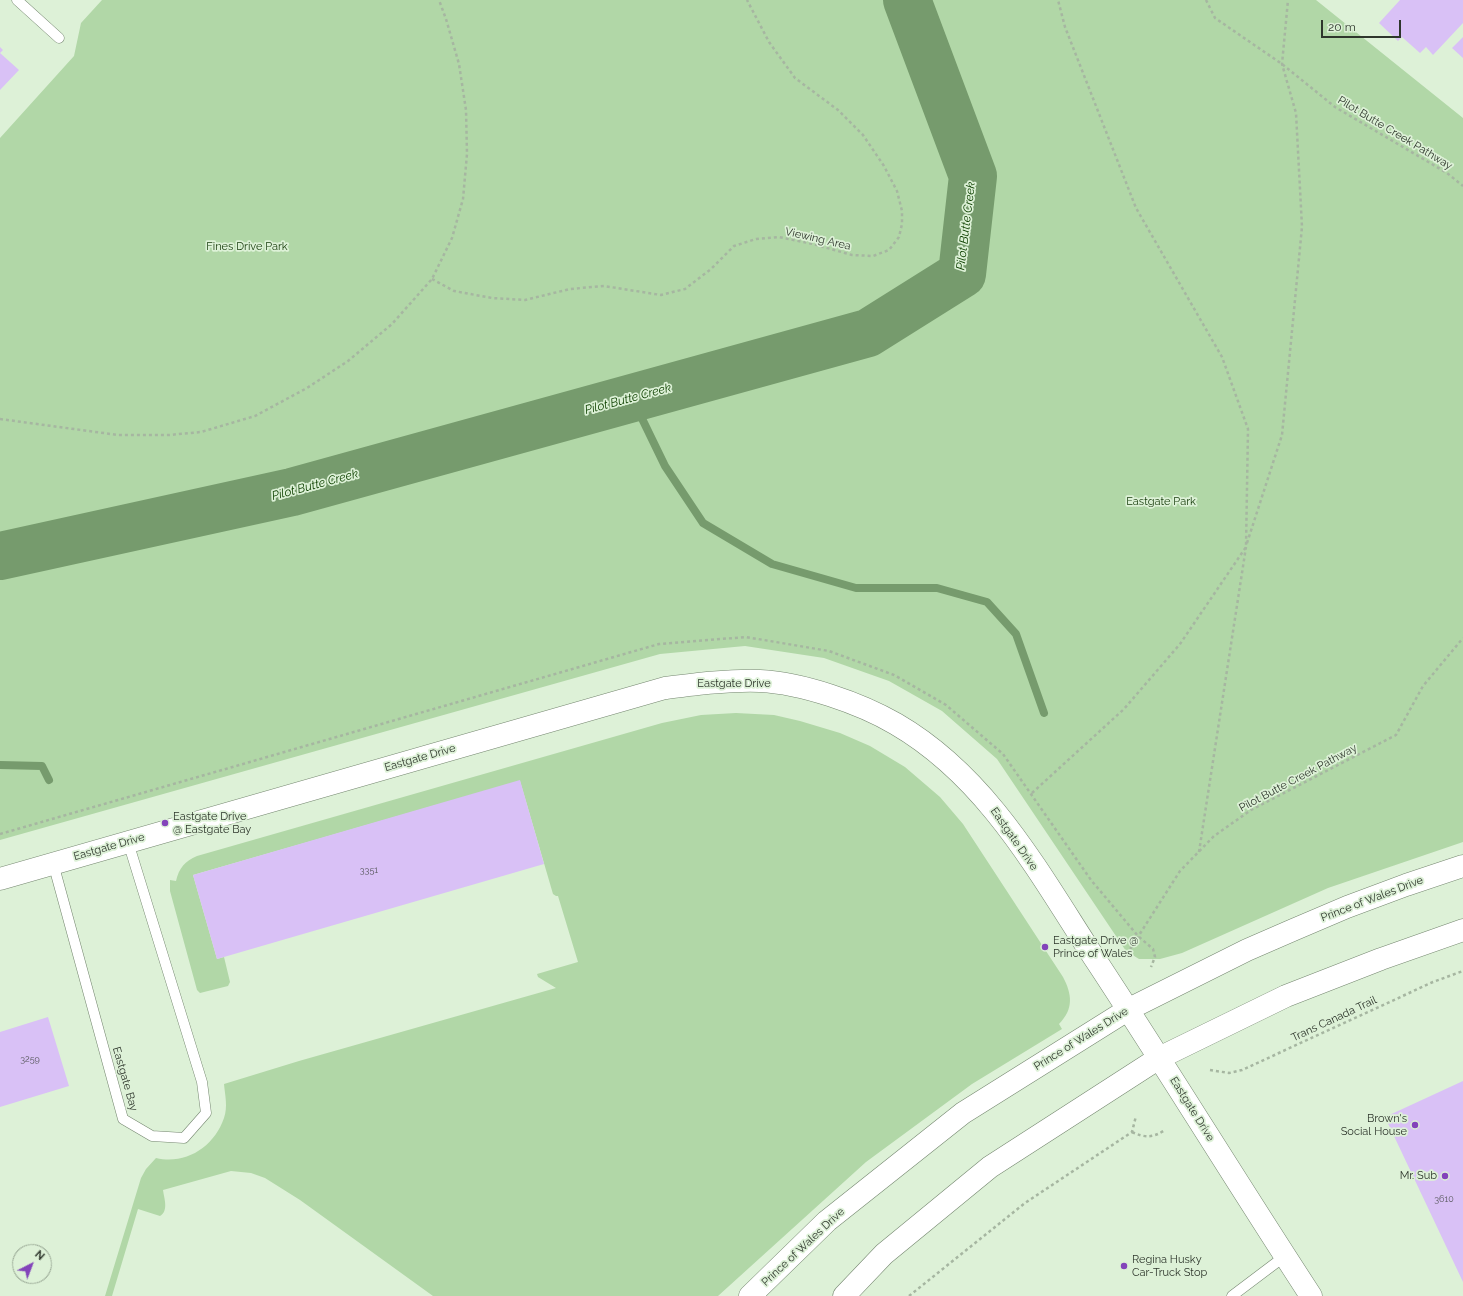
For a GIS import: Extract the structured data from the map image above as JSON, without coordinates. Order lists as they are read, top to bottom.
{
  "streets": {
    "street": ["Eastgate Drive", "Prince of Wales Drive"],
    "lane": ["Eastgate Bay"],
    "path": ["Pilot Butte Creek Pathway", "Viewing Area", "Trans Canada Trail"]
  },
  "crossings": [
    ["Eastgate Drive", "Prince of Wales Drive"],
    ["Eastgate Drive", "Eastgate Bay"]
  ],
  "water": ["Pilot Butte Creek"],
  "parks": ["Fines Drive Park", "Eastgate Park"],
  "places": [
    "Eastgate Drive @ Eastgate Bay",
    "Eastgate Drive @ Prince of Wales",
    "Brown's Social House",
    "Mr. Sub",
    "Regina Husky Car-Truck Stop"
  ],
  "house_numbers": ["3351", "3259", "3610"],
  "scale_bar": "20 m",
  "north": "top right"
}
